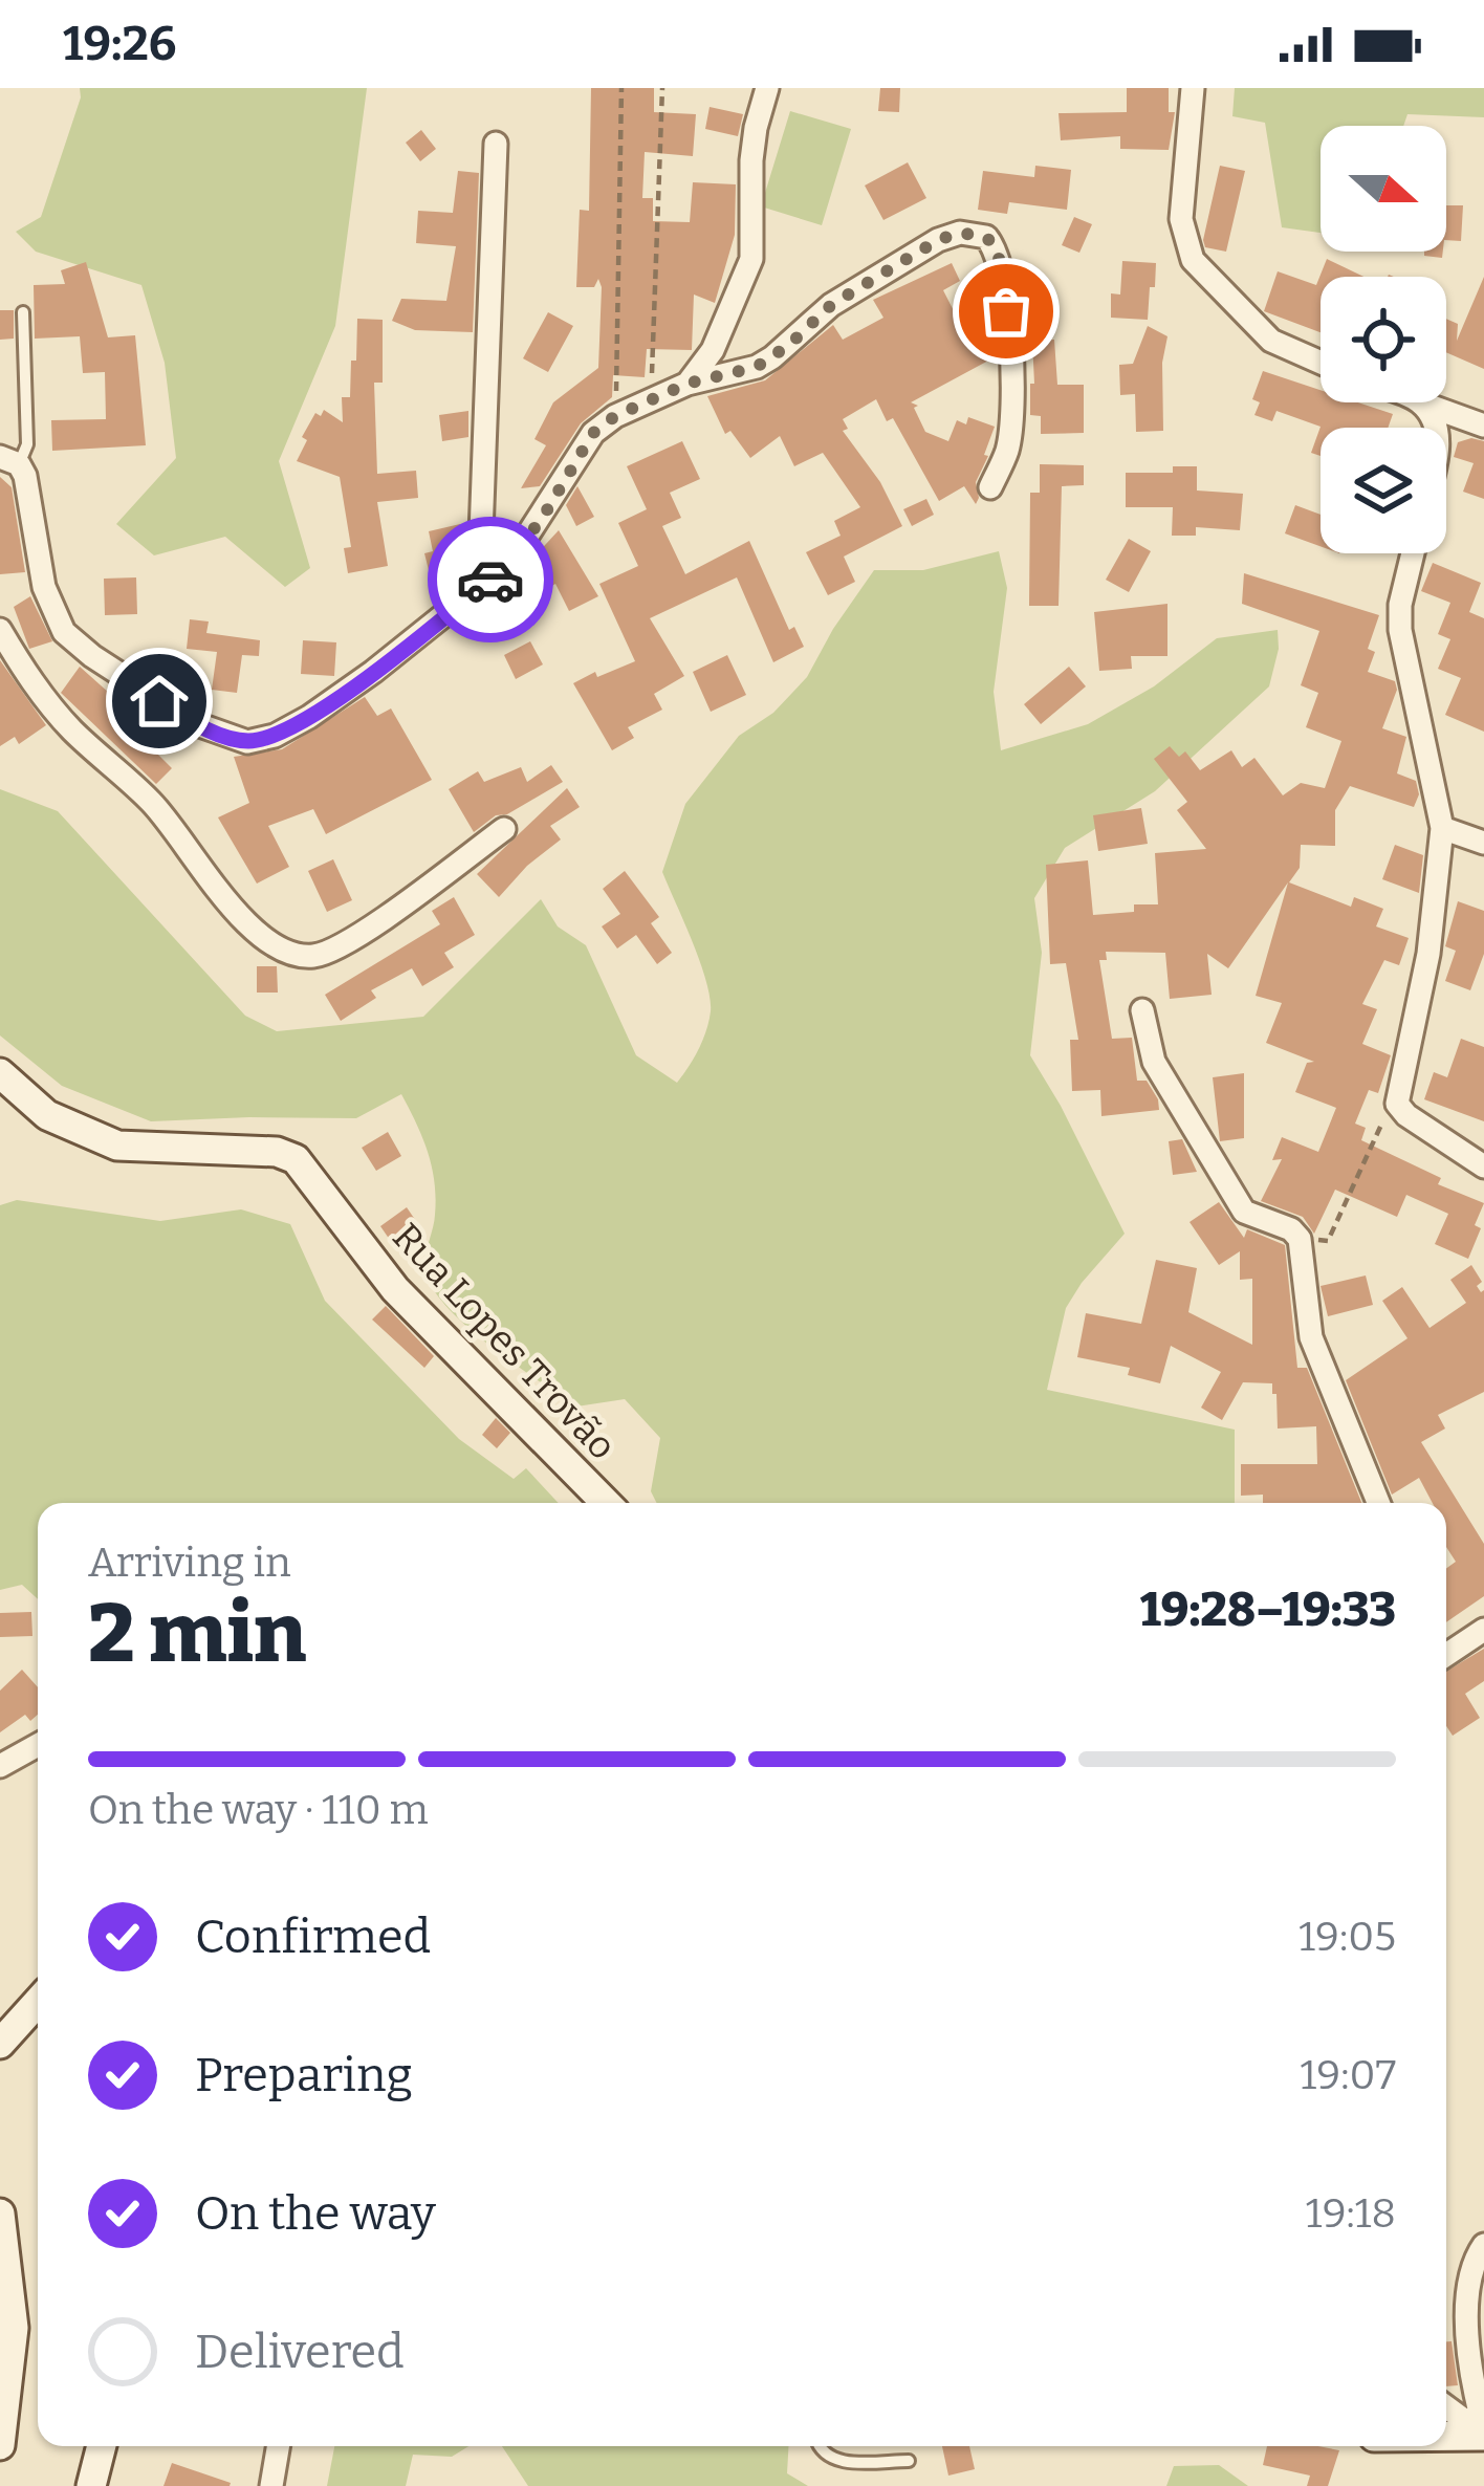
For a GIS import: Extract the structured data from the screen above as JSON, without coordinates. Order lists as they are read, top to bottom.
{
  "streets": {
    "main road": ["Rua Lopes Trovão"]
  },
  "north": "right",
  "page": {
    "status": "19:26",
    "heading": ["2 min", "Arriving in", "19:28–19:33"],
    "bar": "On the way · 110 m",
    "list": [
      ["Confirmed", "19:05"],
      ["Preparing", "19:07"],
      ["On the way", "19:18"],
      "Delivered"
    ]
  }
}
